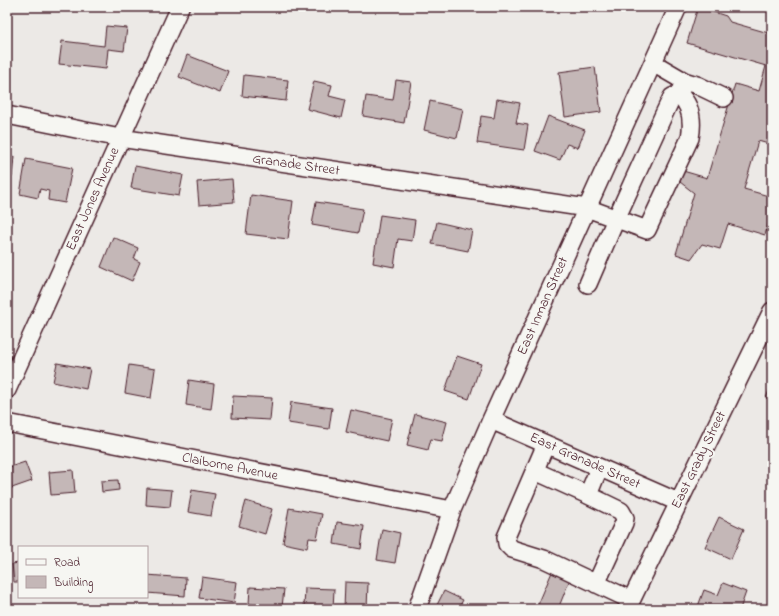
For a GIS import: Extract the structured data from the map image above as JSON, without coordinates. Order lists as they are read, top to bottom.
{
  "streets": {
    "street": [
      "Granade Street",
      "East Jones Avenue",
      "East Inman Street",
      "East Grady Street",
      "East Granade Street",
      "Claiborne Avenue"
    ]
  },
  "crossings": [
    ["Granade Street", "East Jones Avenue"],
    ["Granade Street", "East Inman Street"],
    ["East Inman Street", "East Granade Street"],
    ["East Inman Street", "Claiborne Avenue"],
    ["East Grady Street", "East Granade Street"]
  ],
  "legend": ["Road", "Building"]
}
